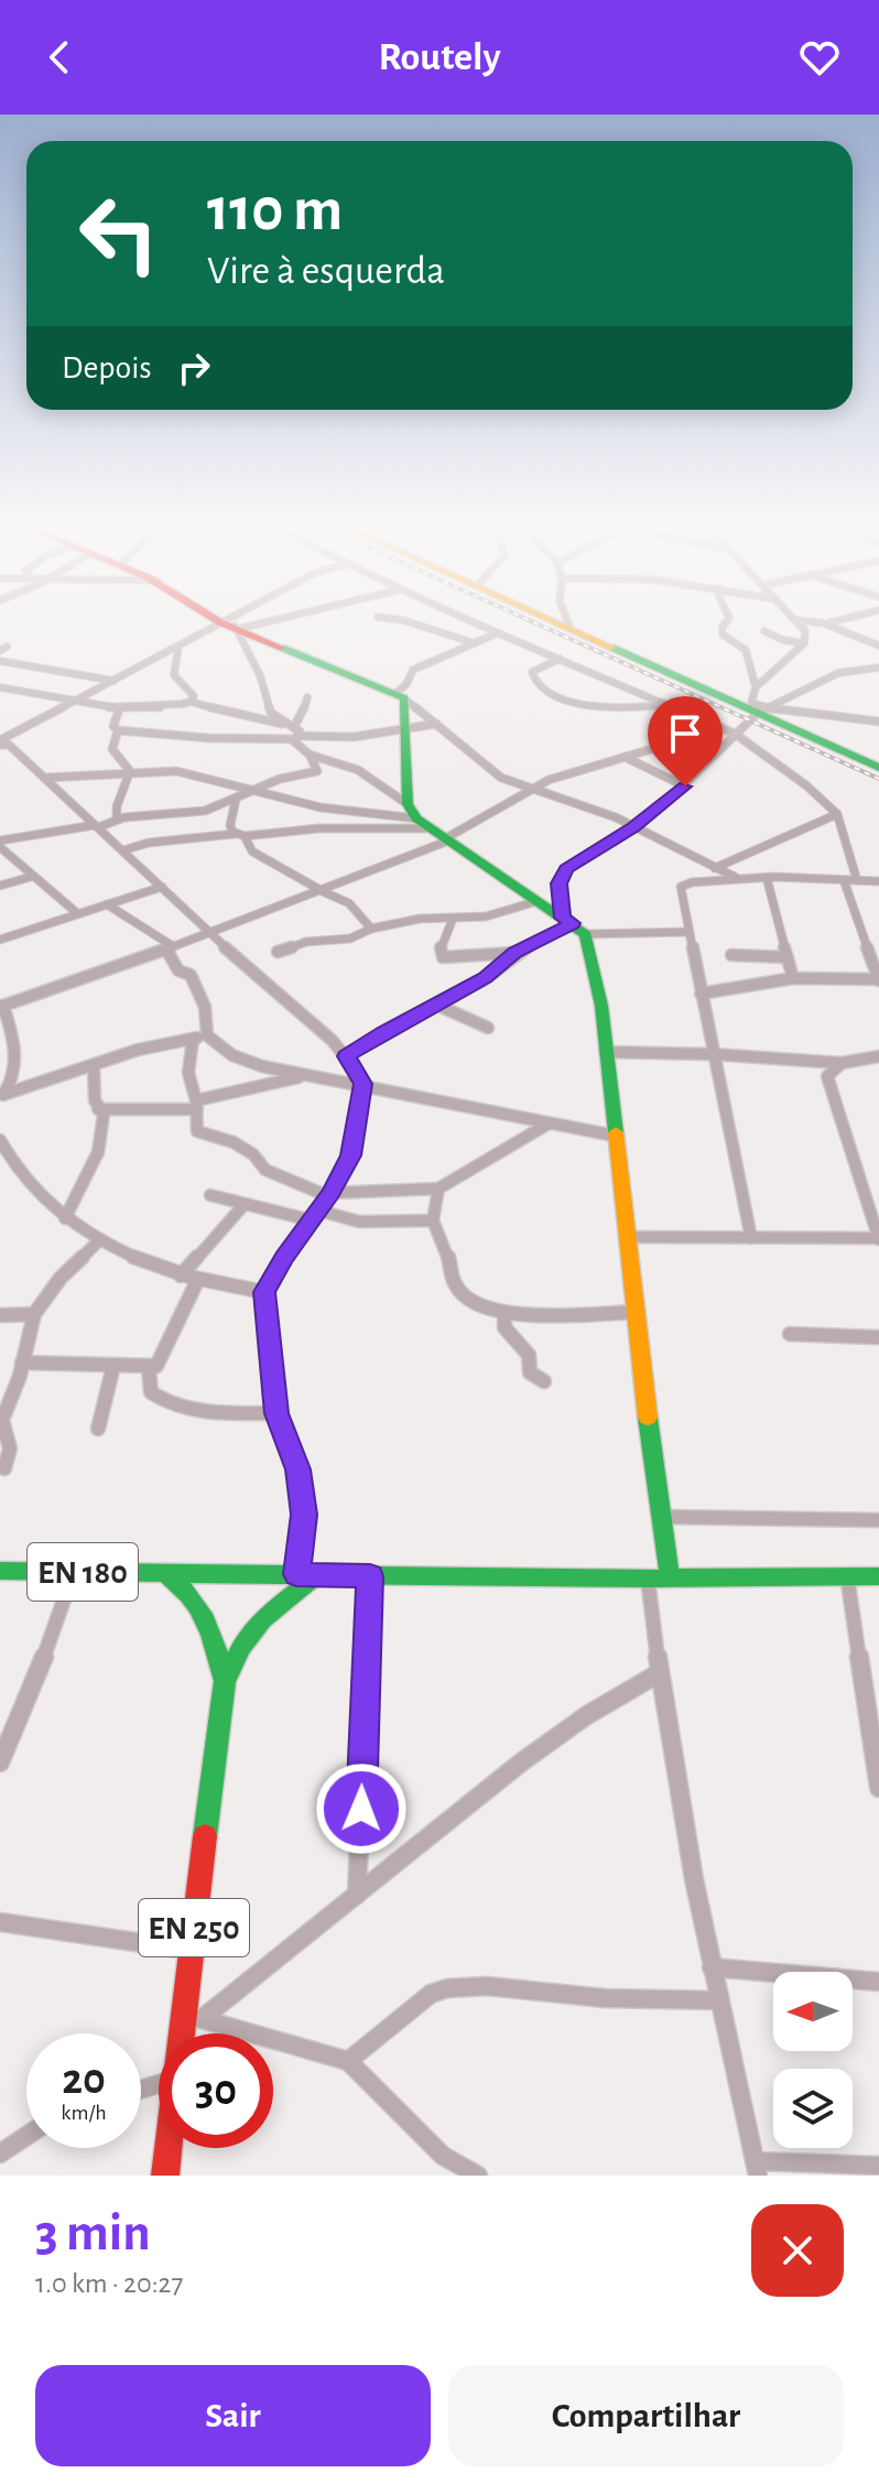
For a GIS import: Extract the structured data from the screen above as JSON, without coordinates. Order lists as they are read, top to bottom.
{
  "streets": {
    "street": ["EN 180", "EN 250"]
  },
  "crossings": [
    ["EN 180", "EN 250"]
  ],
  "north": "left",
  "page": {
    "header": "Routely",
    "turn": ["110 m", "Vire à esquerda"],
    "then": "Depois",
    "speed": "20 km/h",
    "limit": "30",
    "heading": ["3 min", "1.0 km · 20:27"],
    "buttons": ["Sair", "Compartilhar"]
  }
}
